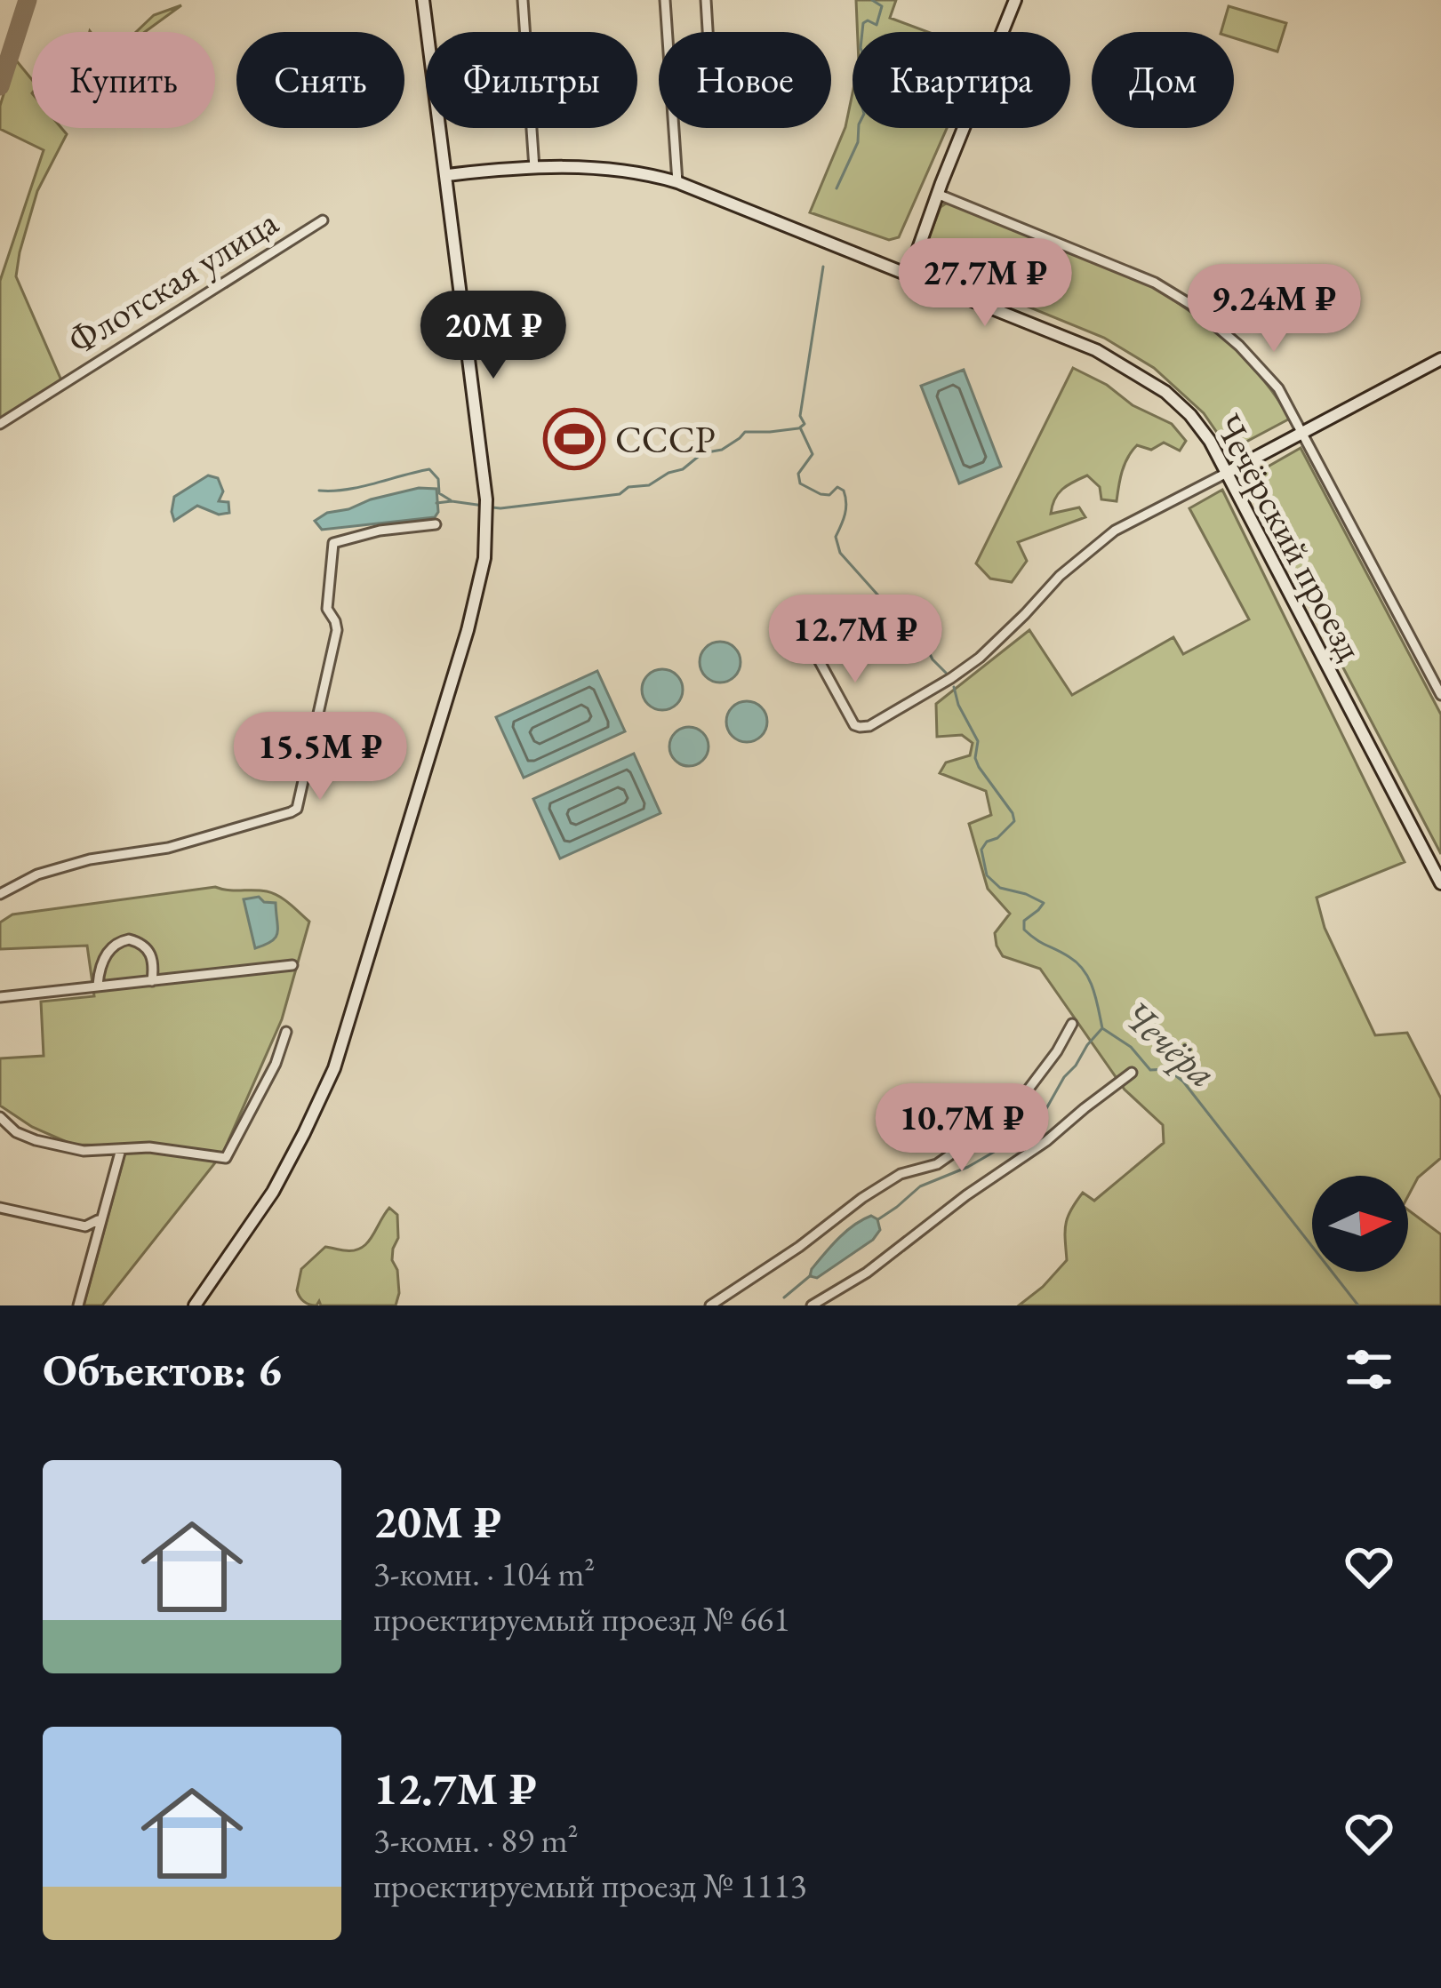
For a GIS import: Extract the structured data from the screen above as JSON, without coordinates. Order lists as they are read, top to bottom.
{
  "streets": {
    "main road": ["Чечёрский проезд"],
    "street": ["Флотская улица"]
  },
  "water": ["Чечёра"],
  "places": {
    "sports": ["СССР"]
  },
  "north": "right",
  "page": {
    "chip": [
      "Купить",
      "Снять",
      "Фильтры",
      "Новое",
      "Квартира",
      "Дом"
    ],
    "price": [
      "27.7M ₽",
      "9.24M ₽",
      "20M ₽",
      "12.7M ₽",
      "15.5M ₽",
      "10.7M ₽"
    ],
    "heading": "Объектов: 6",
    "list": [
      {
        "name": "20M ₽",
        "note": "3-комн. · 104 m² · проектируемый проезд № 661"
      },
      {
        "name": "12.7M ₽",
        "note": "3-комн. · 89 m² · проектируемый проезд № 1113"
      }
    ]
  }
}
